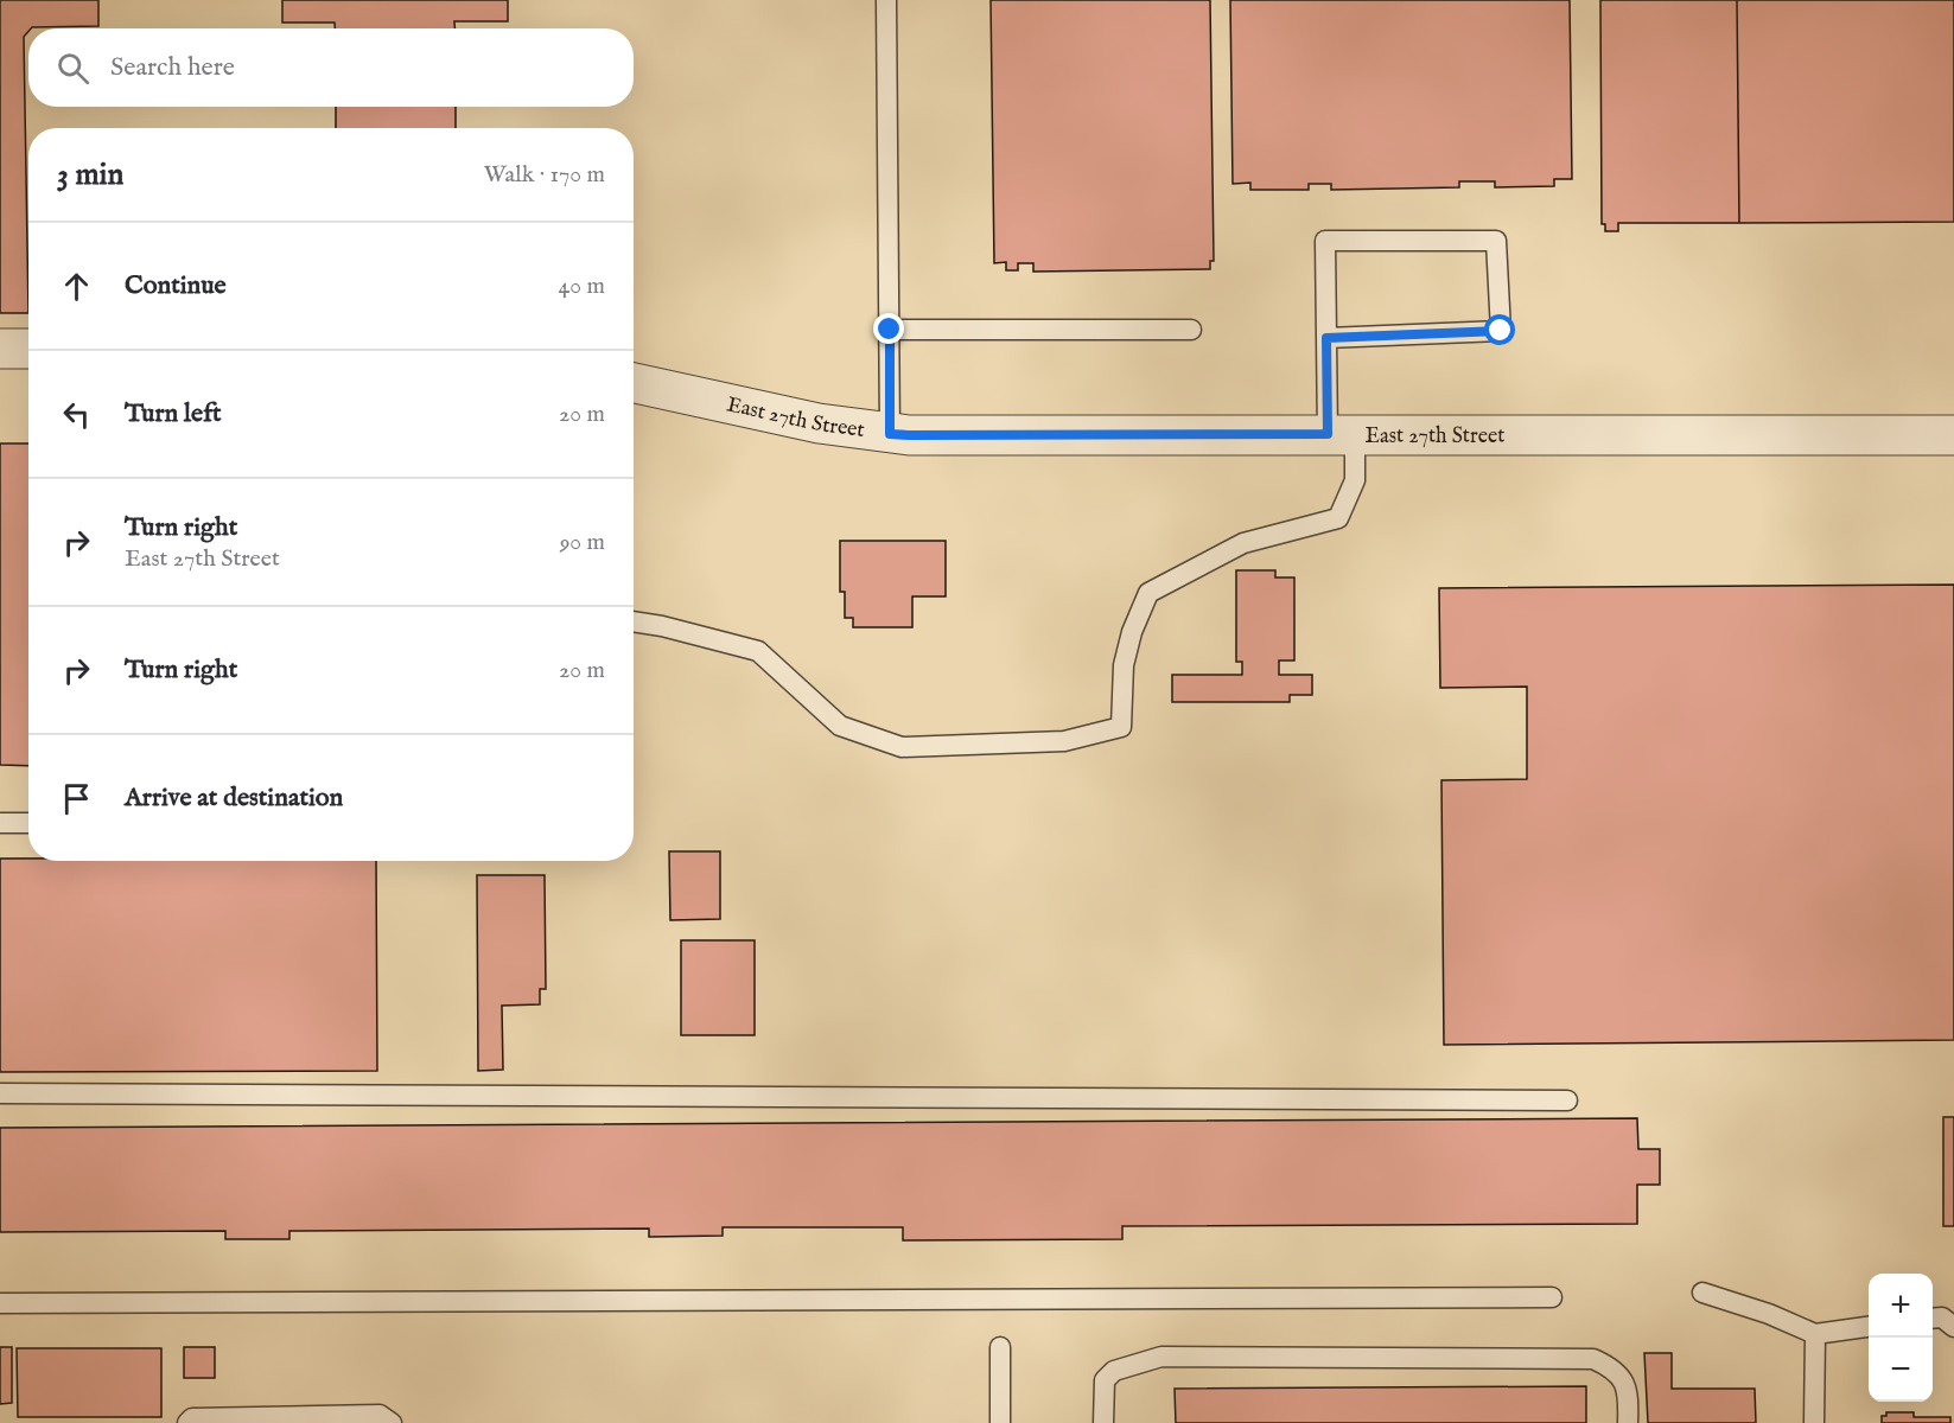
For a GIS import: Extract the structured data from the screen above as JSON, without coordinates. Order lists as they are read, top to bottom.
{
  "streets": {
    "street": ["East 27th Street"]
  },
  "page": {
    "search": "Search here",
    "heading": ["3 min", "Walk · 170 m"],
    "list": [
      ["Continue", "40 m"],
      ["Turn left", "20 m"],
      ["Turn right", "East 27th Street", "90 m"],
      ["Turn right", "20 m"],
      "Arrive at destination"
    ],
    "map_buttons": ["+", "−"]
  }
}
